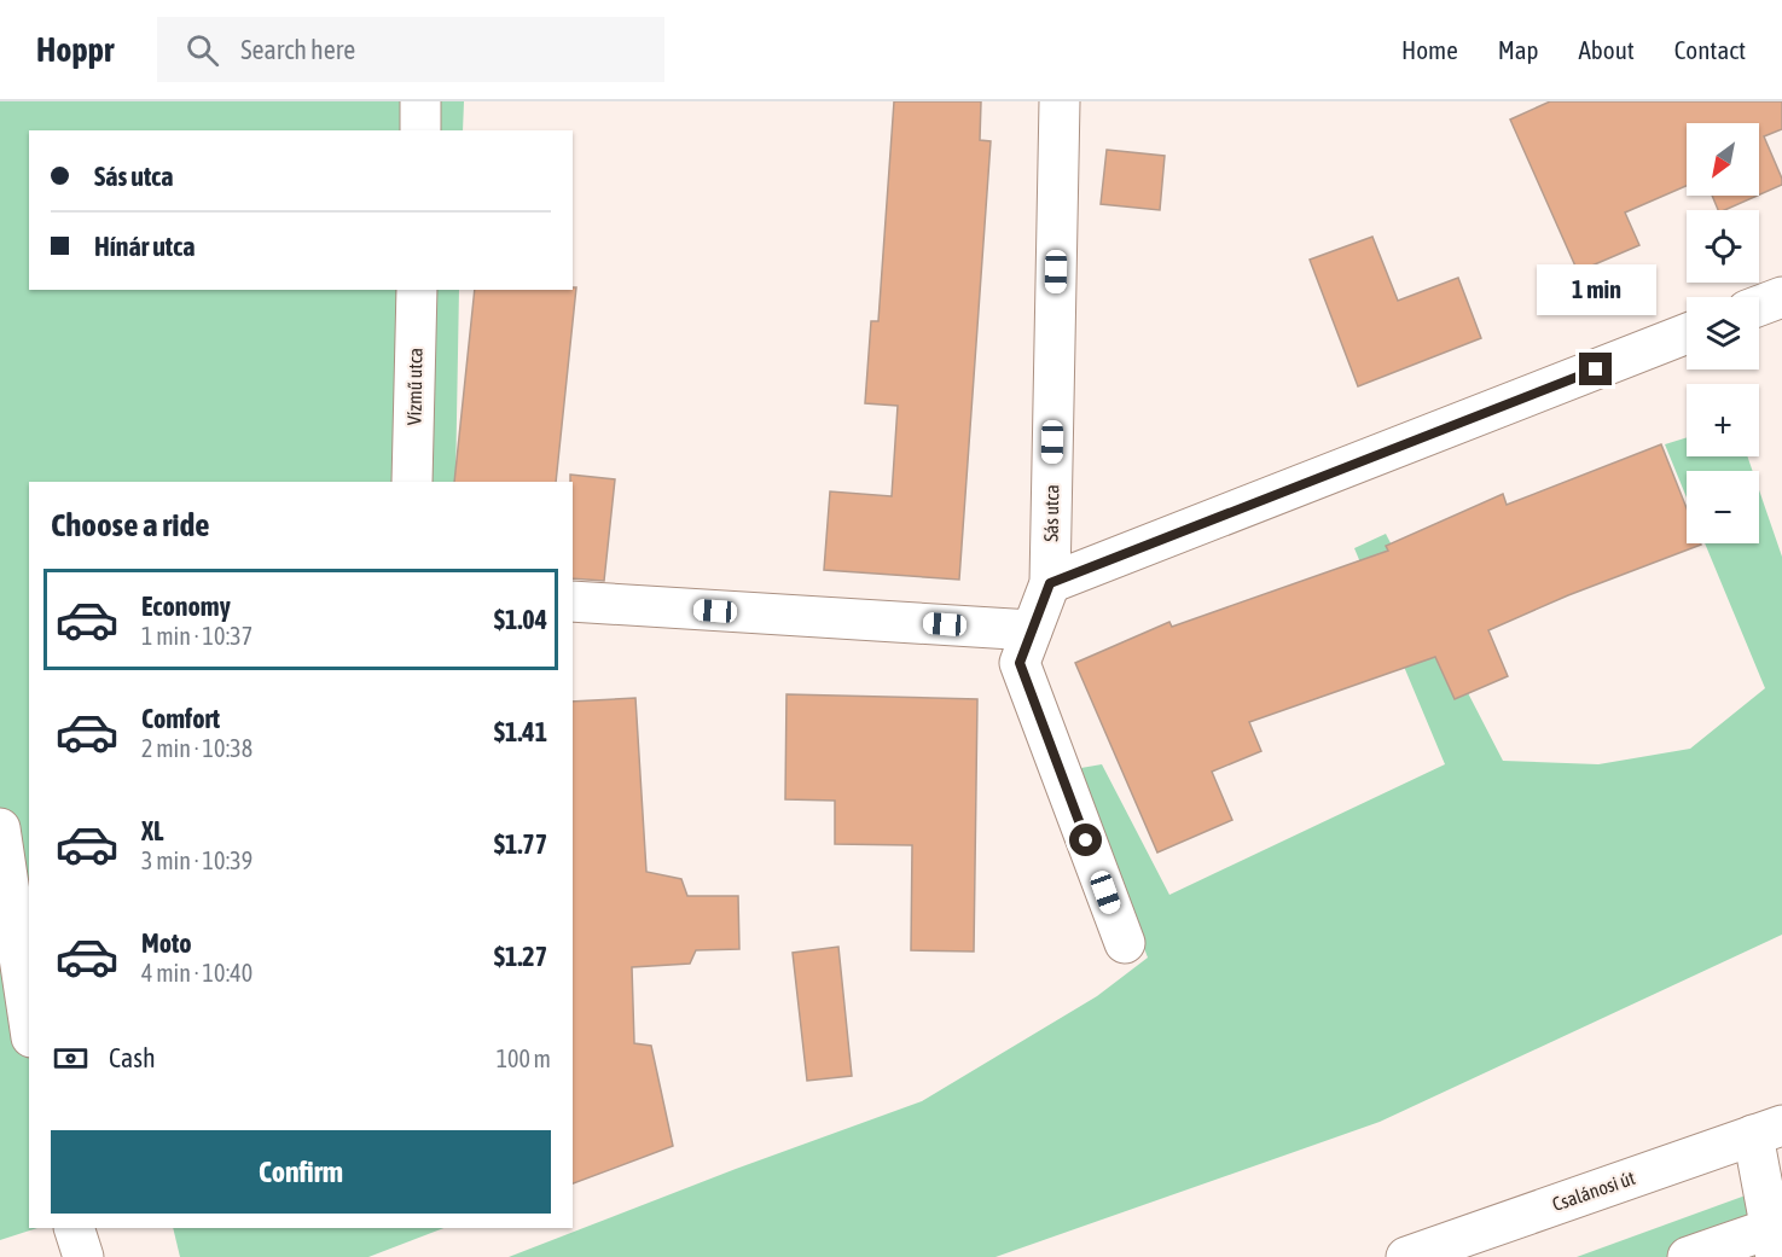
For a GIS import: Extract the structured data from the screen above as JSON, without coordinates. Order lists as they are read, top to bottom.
{
  "streets": {
    "street": ["Vízmű utca", "Sás utca", "Csalánosi út"]
  },
  "north": "bottom left",
  "page": {
    "header": "Hoppr",
    "search": "Search here",
    "nav": [
      "Home",
      "Map",
      "About",
      "Contact"
    ],
    "map_buttons": ["+", "−"],
    "banner": ["Sás utca", "Hínár utca"],
    "bubble": "1 min",
    "heading": "Choose a ride",
    "list": [
      {
        "name": "Economy",
        "note": "1 min · 10:37",
        "value": "$1.04"
      },
      {
        "name": "Comfort",
        "note": "2 min · 10:38",
        "value": "$1.41"
      },
      {
        "name": "XL",
        "note": "3 min · 10:39",
        "value": "$1.77"
      },
      {
        "name": "Moto",
        "note": "4 min · 10:40",
        "value": "$1.27"
      }
    ],
    "pay": ["Cash", "100 m"],
    "buttons": "Confirm"
  }
}
